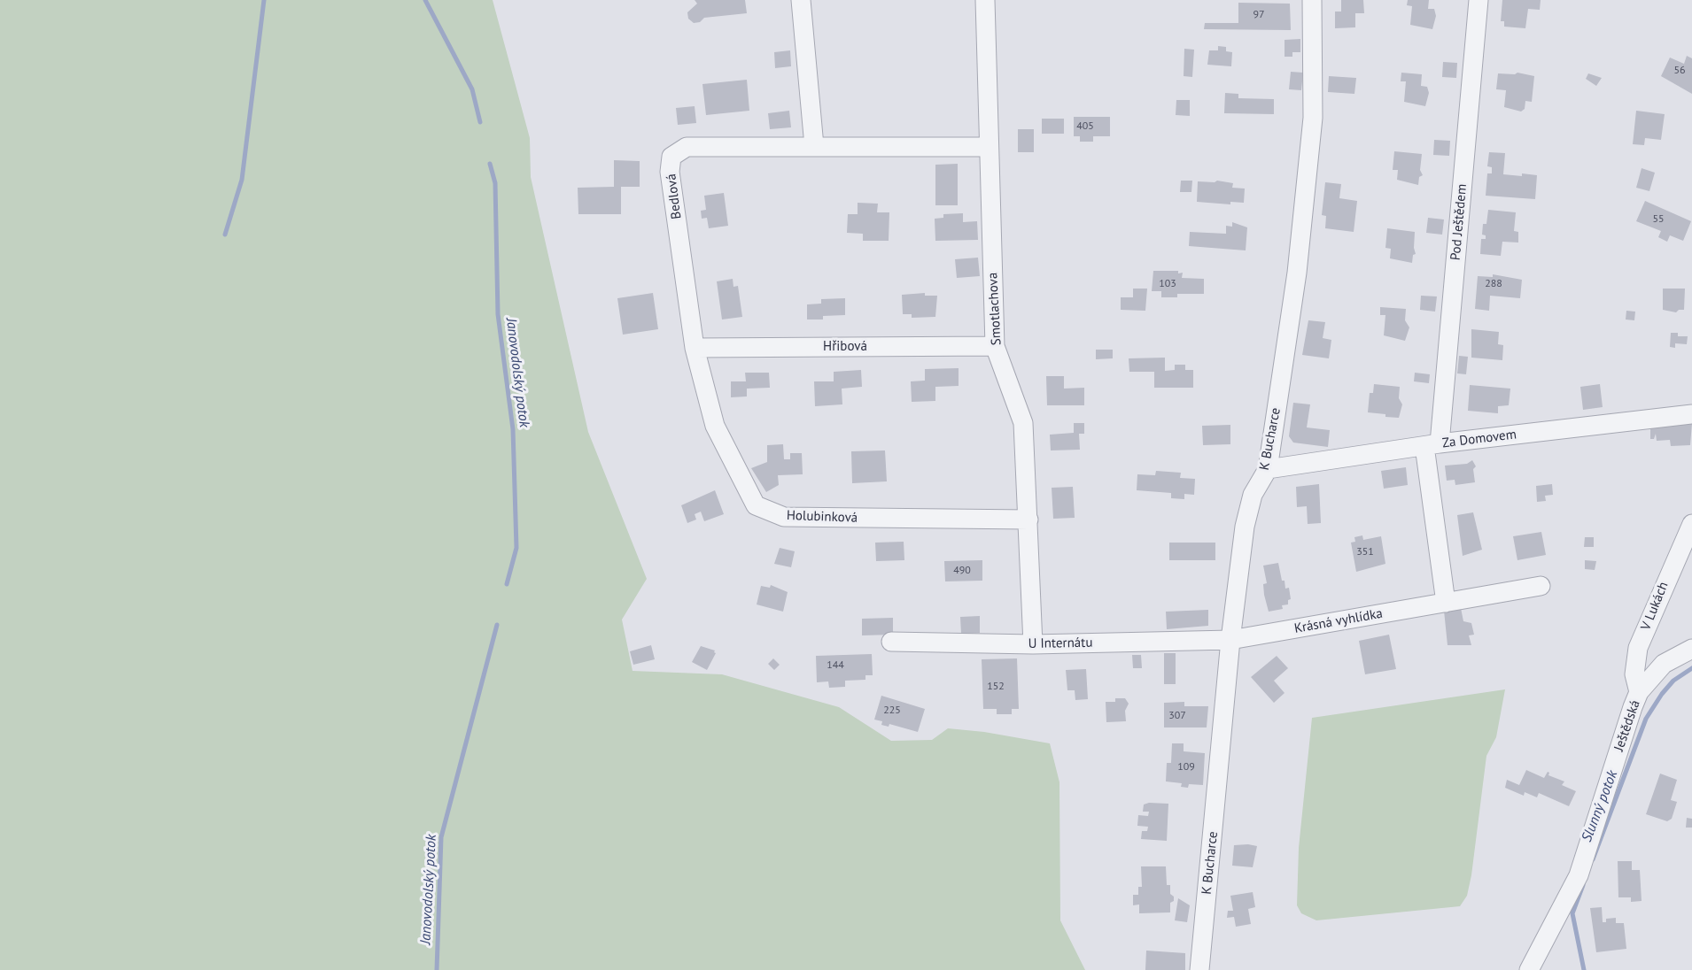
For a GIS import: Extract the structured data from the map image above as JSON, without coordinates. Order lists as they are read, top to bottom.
{
  "streets": {
    "street": [
      "Bedlová",
      "Pod Ještědem",
      "Smotlachova",
      "Hřibová",
      "K Bucharce",
      "Za Domovem",
      "Holubinková",
      "V Lukách",
      "Krásná vyhlídka",
      "U Internátu",
      "Ještědská"
    ]
  },
  "crossings": [
    ["Bedlová", "Smotlachova"],
    ["Bedlová", "Hřibová"],
    ["Bedlová", "Holubinková"],
    ["Pod Ještědem", "Za Domovem"],
    ["Smotlachova", "Hřibová"],
    ["Smotlachova", "Holubinková"],
    ["Smotlachova", "U Internátu"],
    ["Hřibová", "Holubinková"],
    ["K Bucharce", "Za Domovem"],
    ["K Bucharce", "Krásná vyhlídka"],
    ["K Bucharce", "U Internátu"],
    ["V Lukách", "Ještědská"],
    ["Krásná vyhlídka", "U Internátu"]
  ],
  "water": ["Janovodolský potok", "Slunný potok"],
  "house_numbers": [
    "97",
    "56",
    "405",
    "55",
    "103",
    "288",
    "351",
    "490",
    "144",
    "152",
    "225",
    "307",
    "109"
  ]
}
